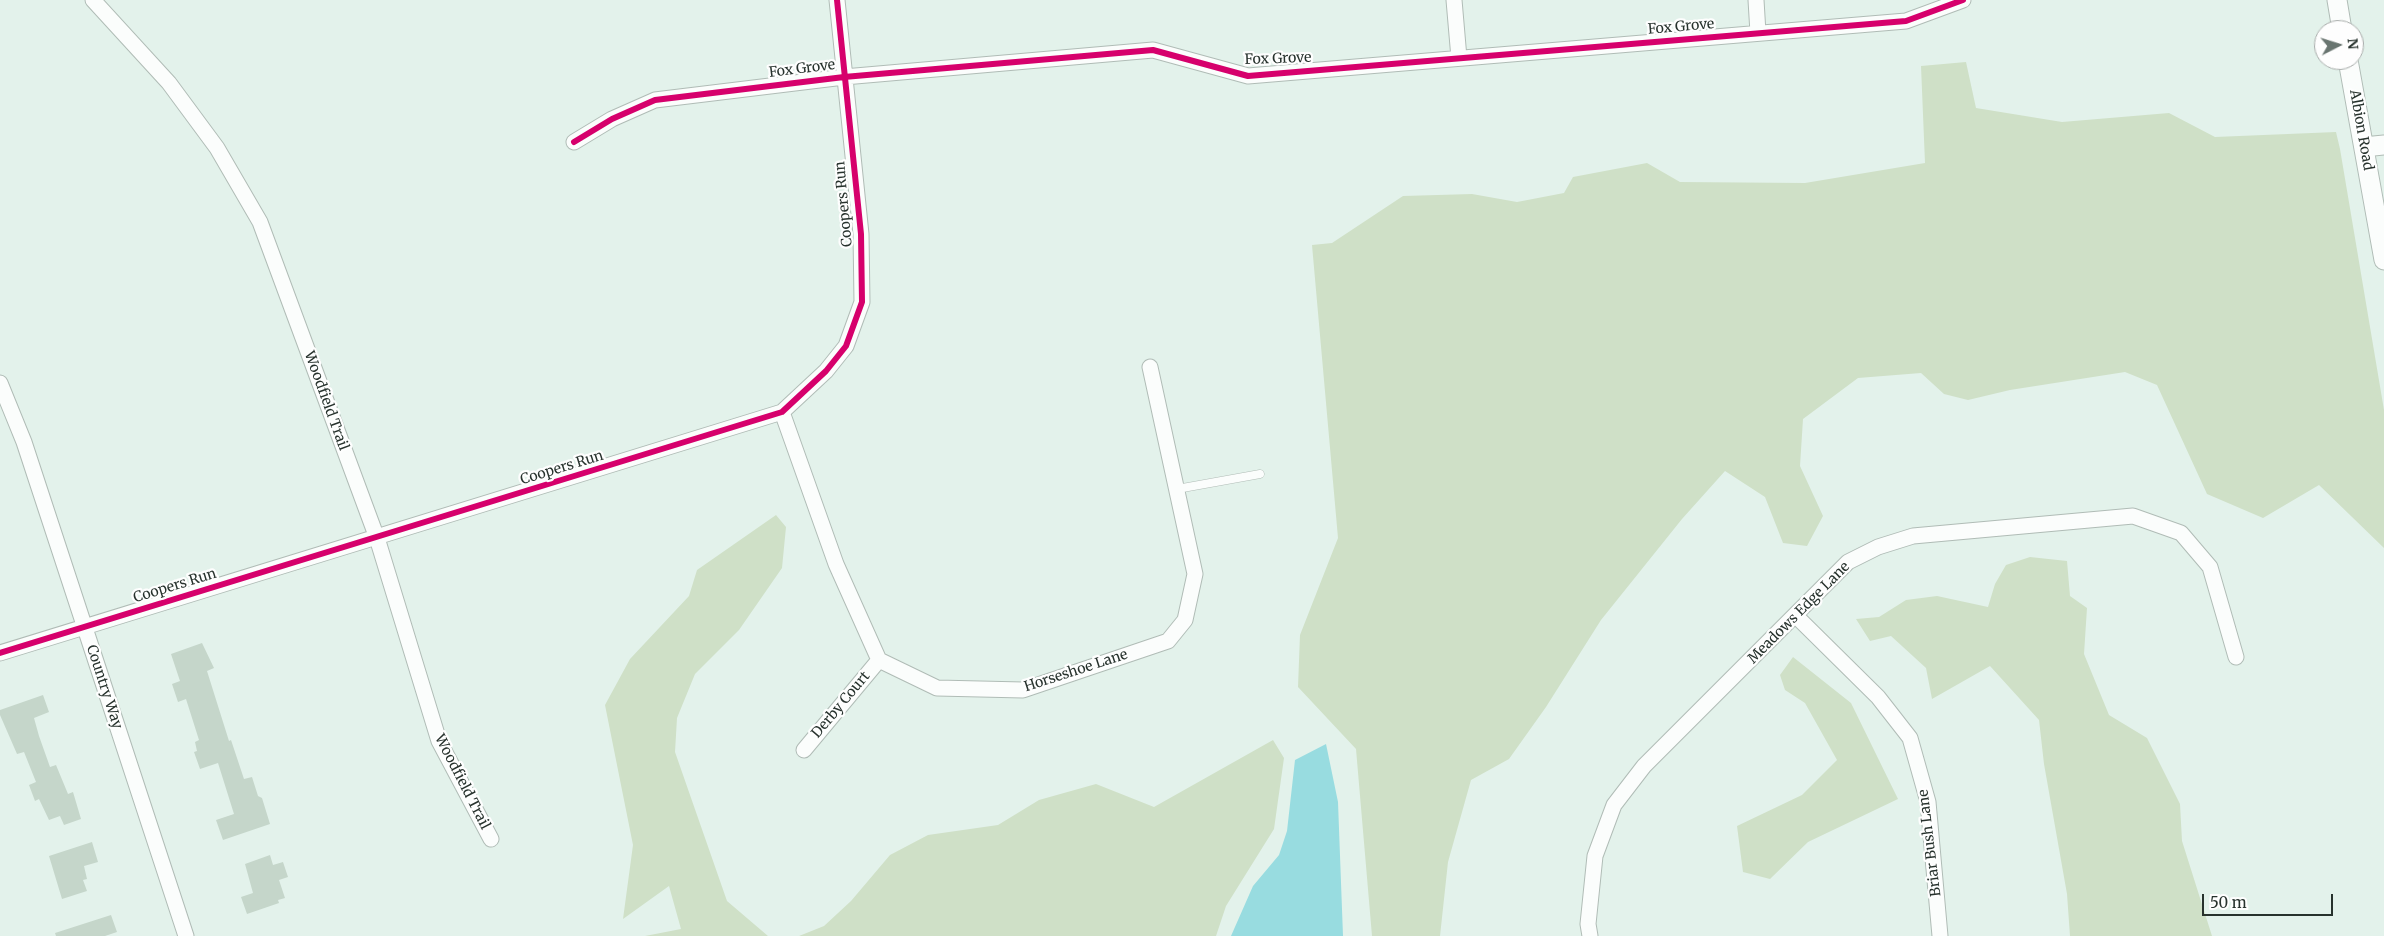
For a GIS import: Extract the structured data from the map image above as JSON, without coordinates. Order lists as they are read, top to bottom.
{
  "streets": {
    "street": [
      "Fox Grove",
      "Albion Road",
      "Coopers Run",
      "Woodfield Trail",
      "Meadows Edge Lane",
      "Horseshoe Lane",
      "Country Way",
      "Derby Court",
      "Briar Bush Lane"
    ]
  },
  "crossings": [
    ["Fox Grove", "Coopers Run"],
    ["Coopers Run", "Woodfield Trail"],
    ["Coopers Run", "Country Way"],
    ["Meadows Edge Lane", "Briar Bush Lane"],
    ["Horseshoe Lane", "Derby Court"]
  ],
  "scale_bar": "50 m",
  "north": "right"
}
